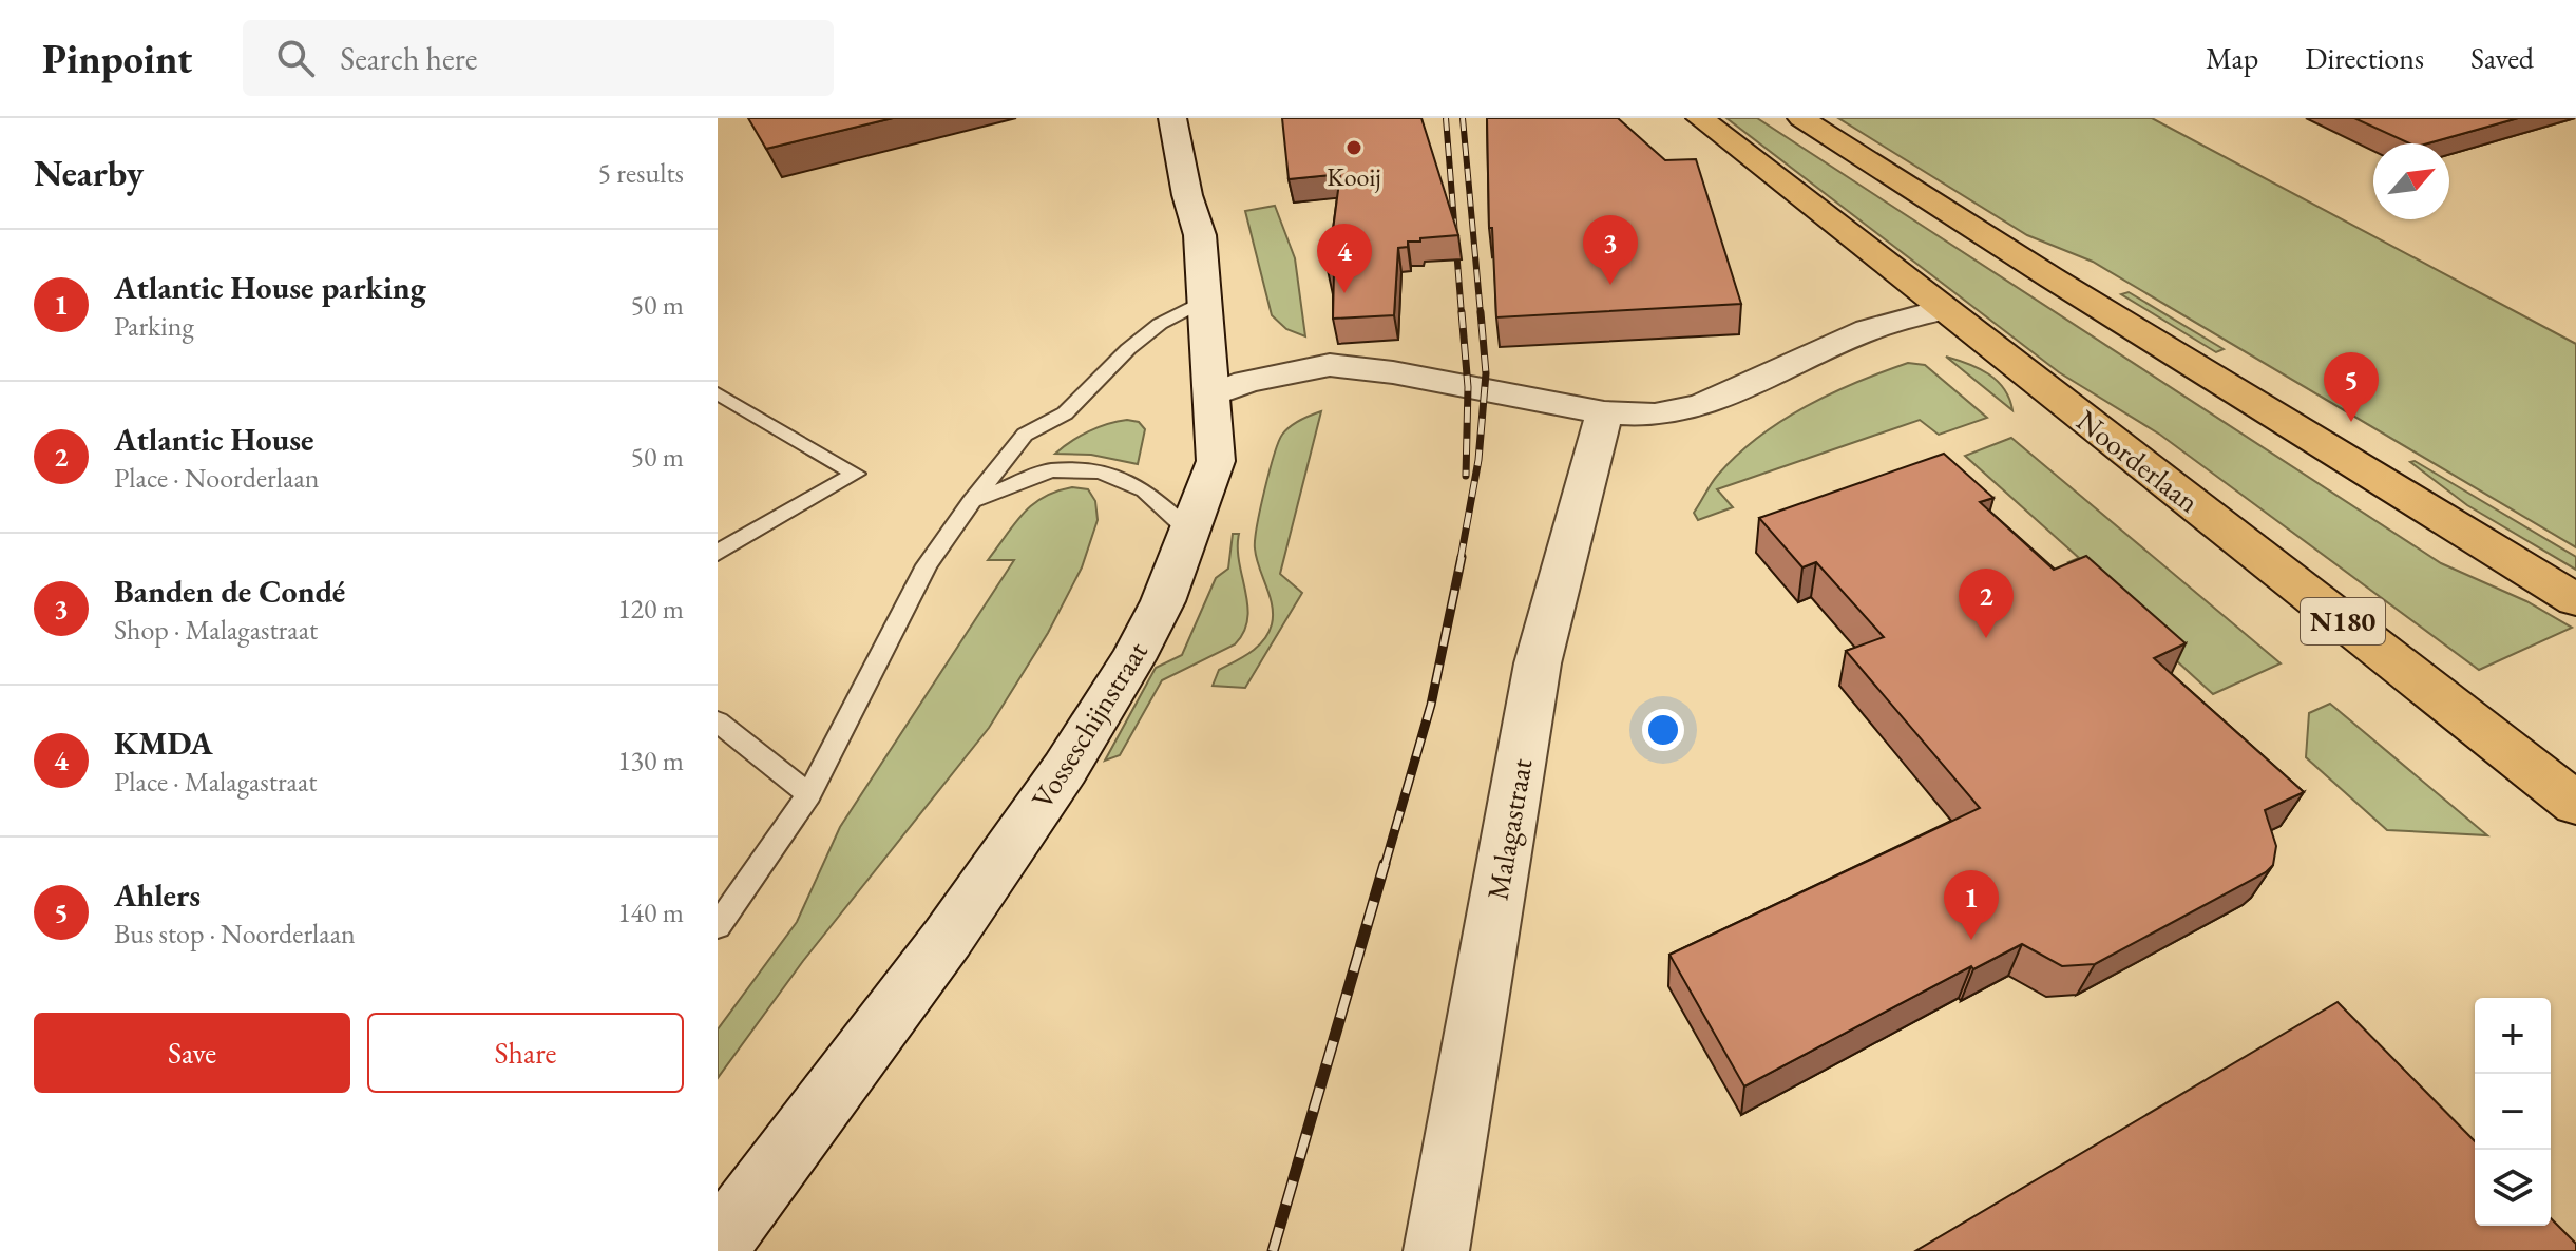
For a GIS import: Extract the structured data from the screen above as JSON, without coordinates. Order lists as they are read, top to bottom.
{
  "streets": {
    "main road": ["Noorderlaan", "N180"],
    "street": ["Vosseschijnstraat", "Malagastraat"]
  },
  "places": ["Kooij"],
  "north": "top right",
  "page": {
    "header": "Pinpoint",
    "search": "Search here",
    "nav": ["Map", "Directions", "Saved"],
    "heading": ["Nearby", "5 results"],
    "pins": [
      "3",
      "4",
      "5",
      "2",
      "1"
    ],
    "list": [
      {
        "mark": "1",
        "name": "Atlantic House parking",
        "note": "Parking",
        "value": "50 m"
      },
      {
        "mark": "2",
        "name": "Atlantic House",
        "note": "Place · Noorderlaan",
        "value": "50 m"
      },
      {
        "mark": "3",
        "name": "Banden de Condé",
        "note": "Shop · Malagastraat",
        "value": "120 m"
      },
      {
        "mark": "4",
        "name": "KMDA",
        "note": "Place · Malagastraat",
        "value": "130 m"
      },
      {
        "mark": "5",
        "name": "Ahlers",
        "note": "Bus stop · Noorderlaan",
        "value": "140 m"
      }
    ],
    "buttons": ["Save", "Share"],
    "map_buttons": ["+", "−"]
  }
}
